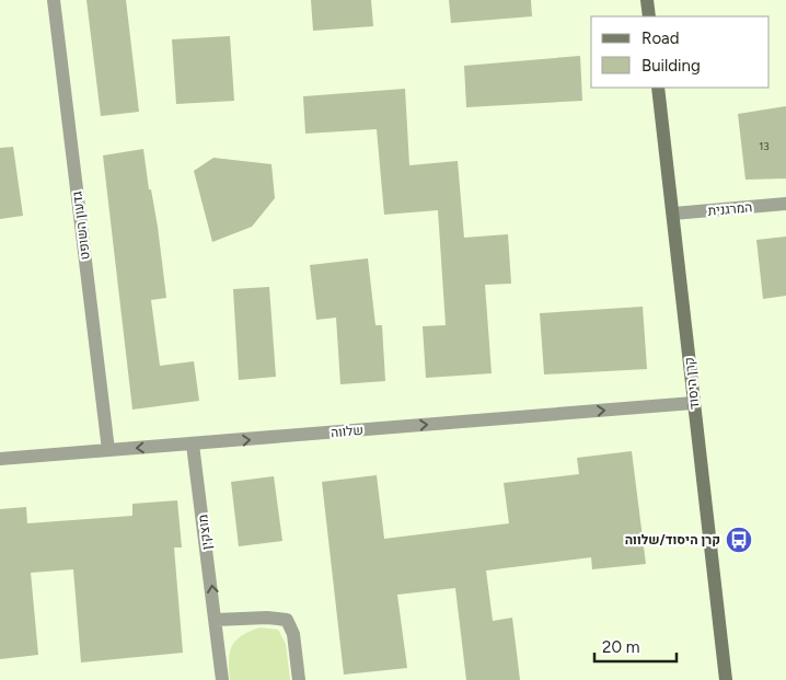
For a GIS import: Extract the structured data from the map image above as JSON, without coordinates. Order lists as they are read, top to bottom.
{
  "streets": {
    "street": [
      "המרגנית",
      "גדעון השופט",
      "קרן היסוד",
      "שלווה",
      "מוצקין"
    ]
  },
  "crossings": [
    ["המרגנית", "קרן היסוד"],
    ["גדעון השופט", "שלווה"],
    ["קרן היסוד", "שלווה"],
    ["שלווה", "מוצקין"]
  ],
  "one_way": ["מוצקין"],
  "places": {
    "bus stop": ["קרן היסוד/שלווה"]
  },
  "house_numbers": ["13"],
  "legend": ["Road", "Building"],
  "scale_bar": "20 m"
}
